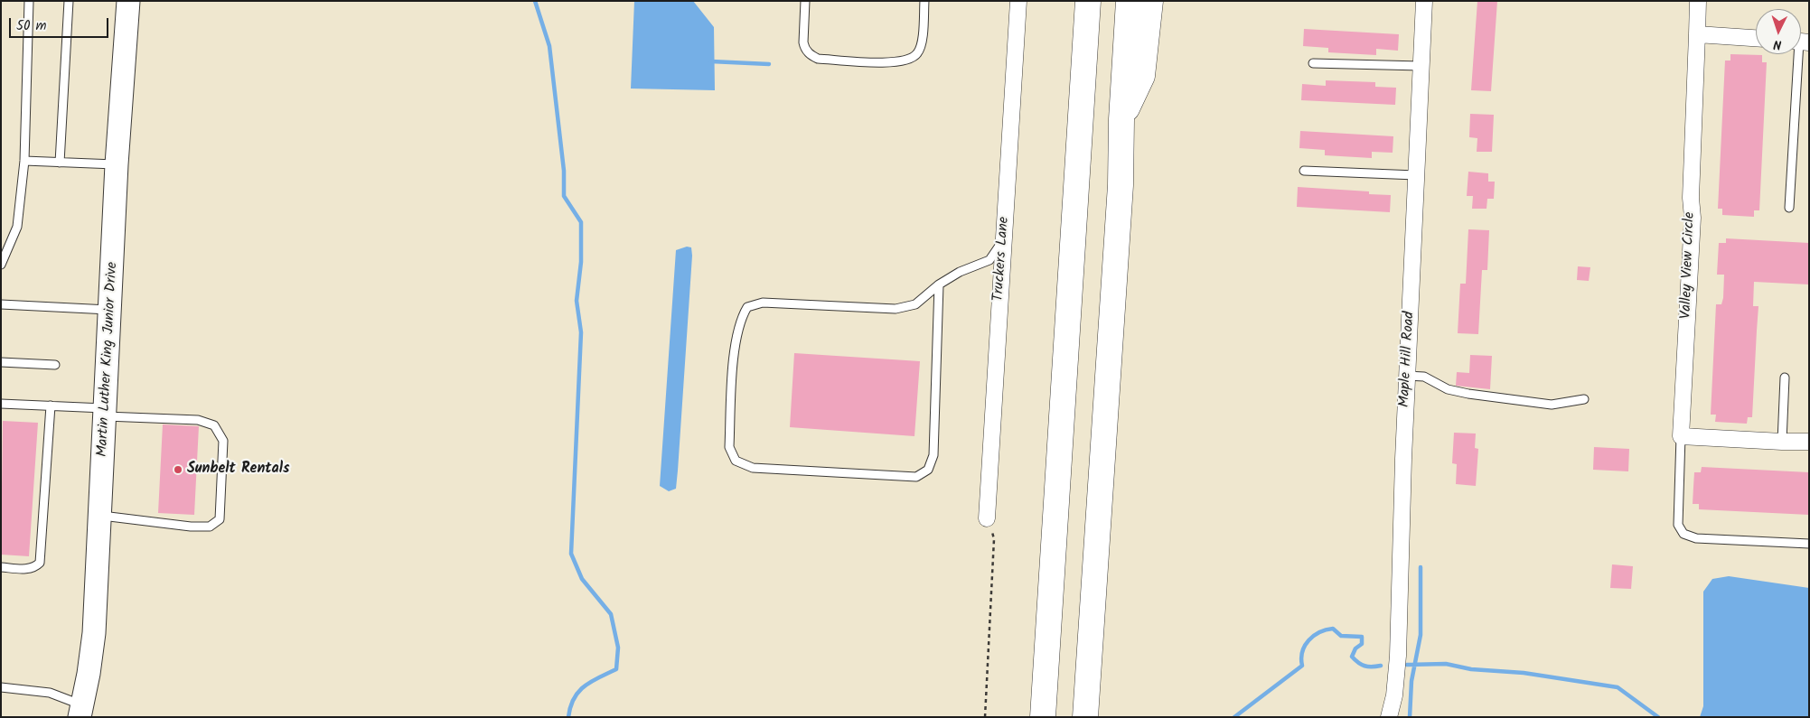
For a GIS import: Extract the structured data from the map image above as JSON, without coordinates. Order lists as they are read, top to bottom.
{
  "streets": {
    "main road": ["Martin Luther King Junior Drive"],
    "street": ["Truckers Lane", "Valley View Circle", "Maple Hill Road"]
  },
  "places": ["Sunbelt Rentals"],
  "scale_bar": "50 m",
  "north": "bottom"
}
